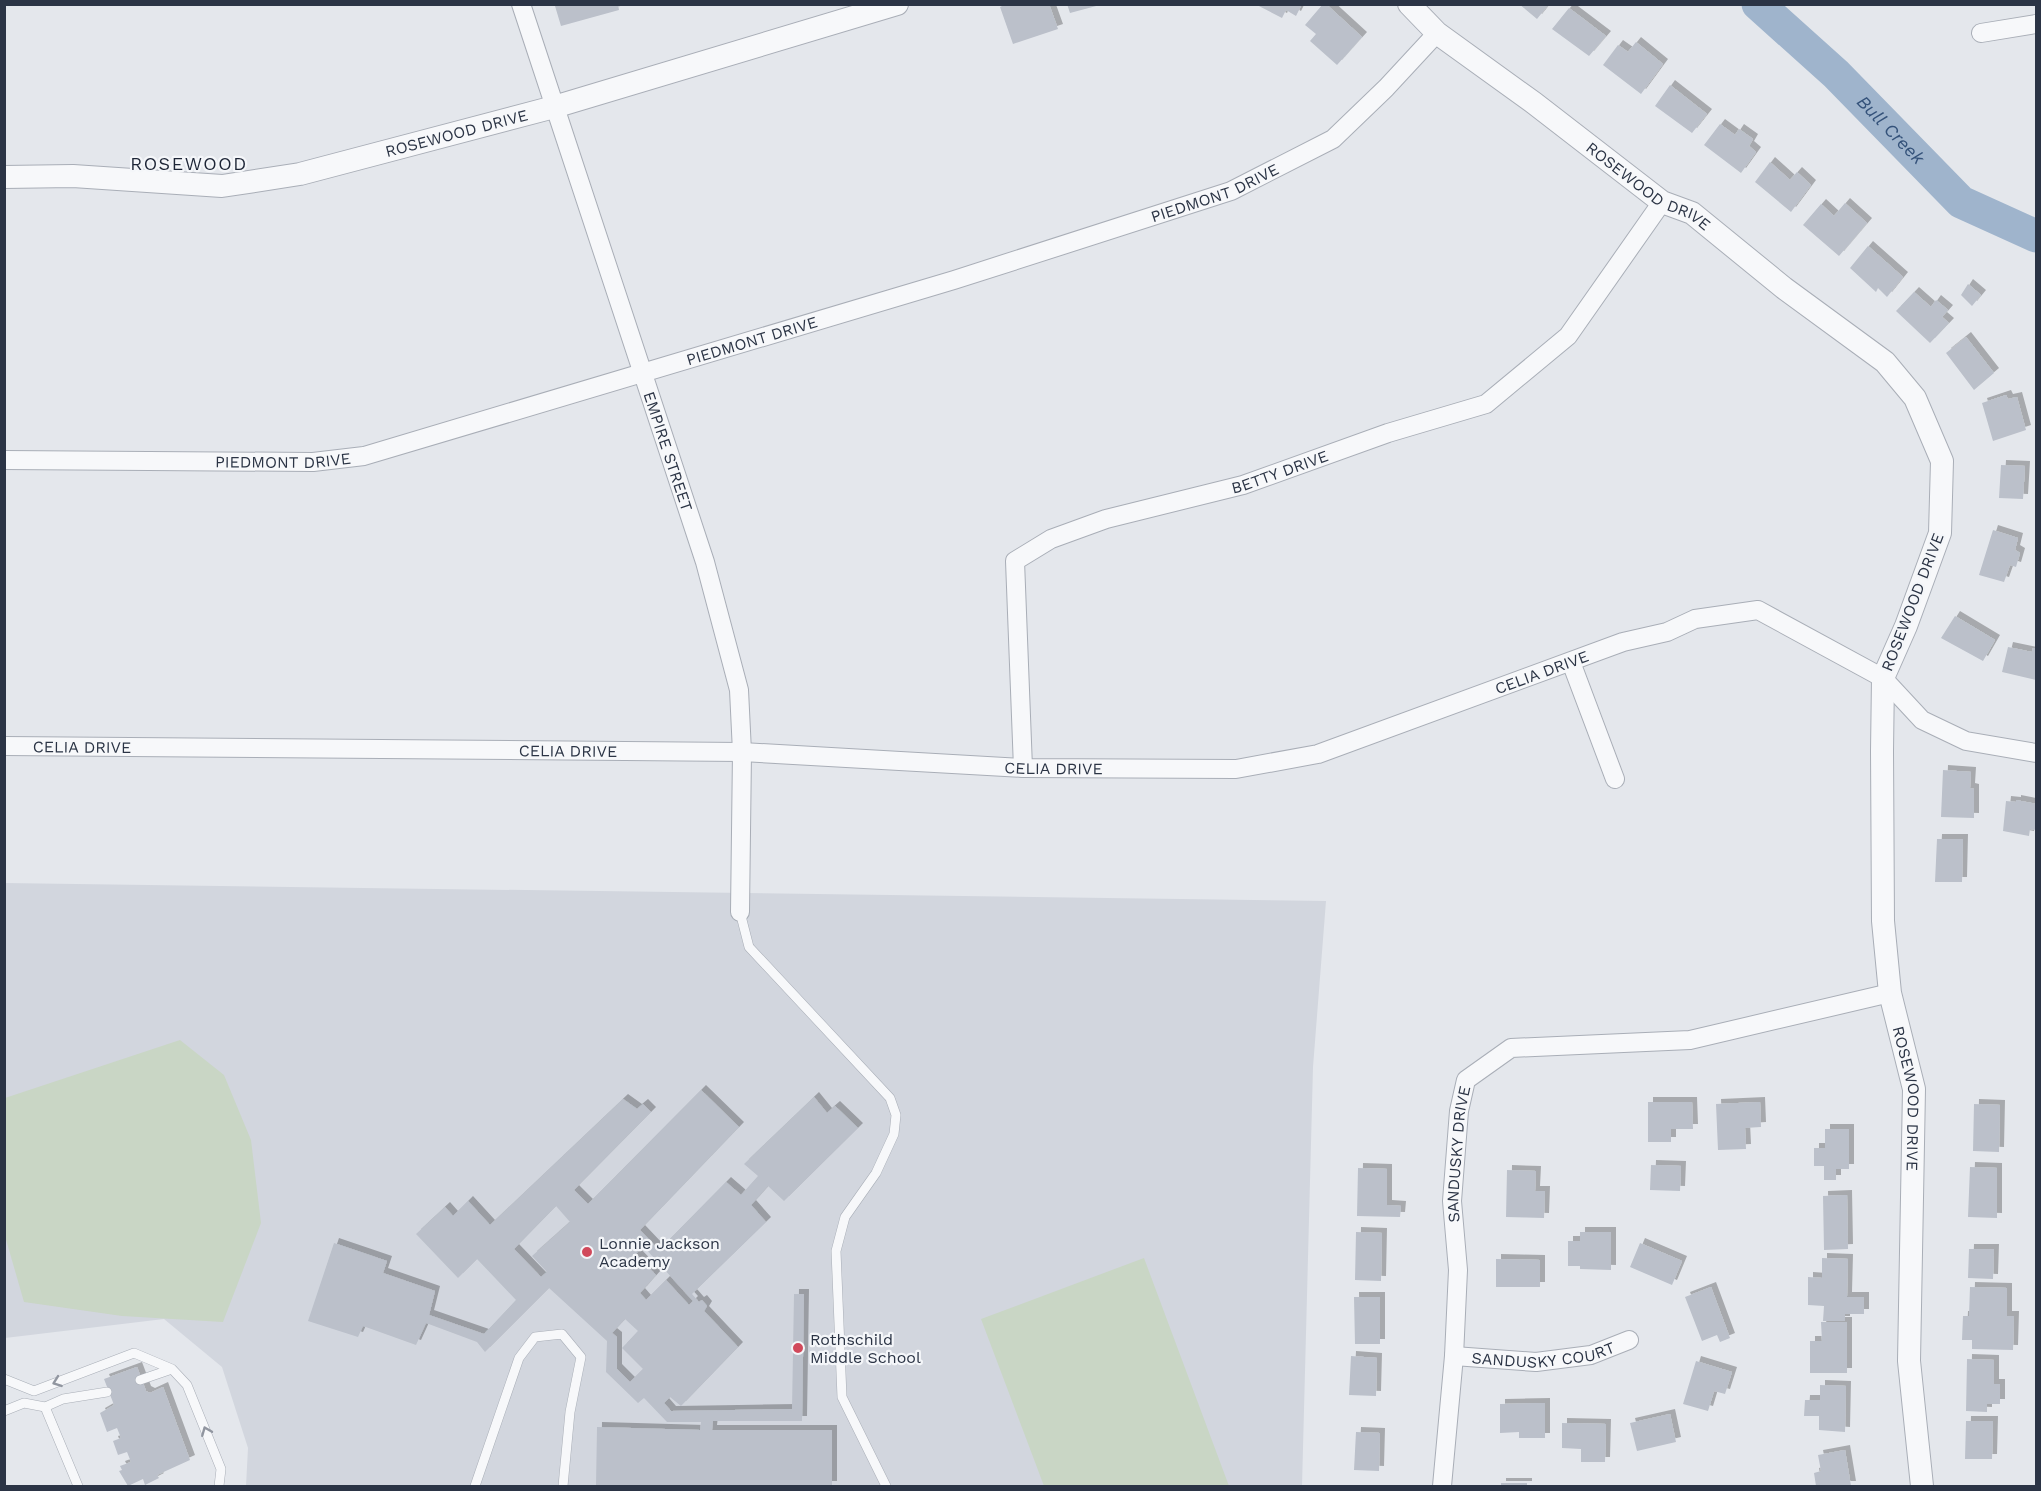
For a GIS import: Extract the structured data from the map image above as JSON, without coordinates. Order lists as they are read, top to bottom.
{
  "streets": {
    "street": [
      "ROSEWOOD DRIVE",
      "PIEDMONT DRIVE",
      "EMPIRE STREET",
      "BETTY DRIVE",
      "CELIA DRIVE",
      "SANDUSKY DRIVE",
      "SANDUSKY COURT"
    ]
  },
  "crossings": [
    ["ROSEWOOD DRIVE", "PIEDMONT DRIVE"],
    ["ROSEWOOD DRIVE", "EMPIRE STREET"],
    ["ROSEWOOD DRIVE", "BETTY DRIVE"],
    ["ROSEWOOD DRIVE", "CELIA DRIVE"],
    ["ROSEWOOD DRIVE", "SANDUSKY DRIVE"],
    ["PIEDMONT DRIVE", "EMPIRE STREET"],
    ["EMPIRE STREET", "CELIA DRIVE"],
    ["BETTY DRIVE", "CELIA DRIVE"],
    ["SANDUSKY DRIVE", "SANDUSKY COURT"]
  ],
  "districts": ["ROSEWOOD"],
  "water": ["Bull Creek"],
  "places": ["Lonnie Jackson Academy", "Rothschild Middle School"]
}
